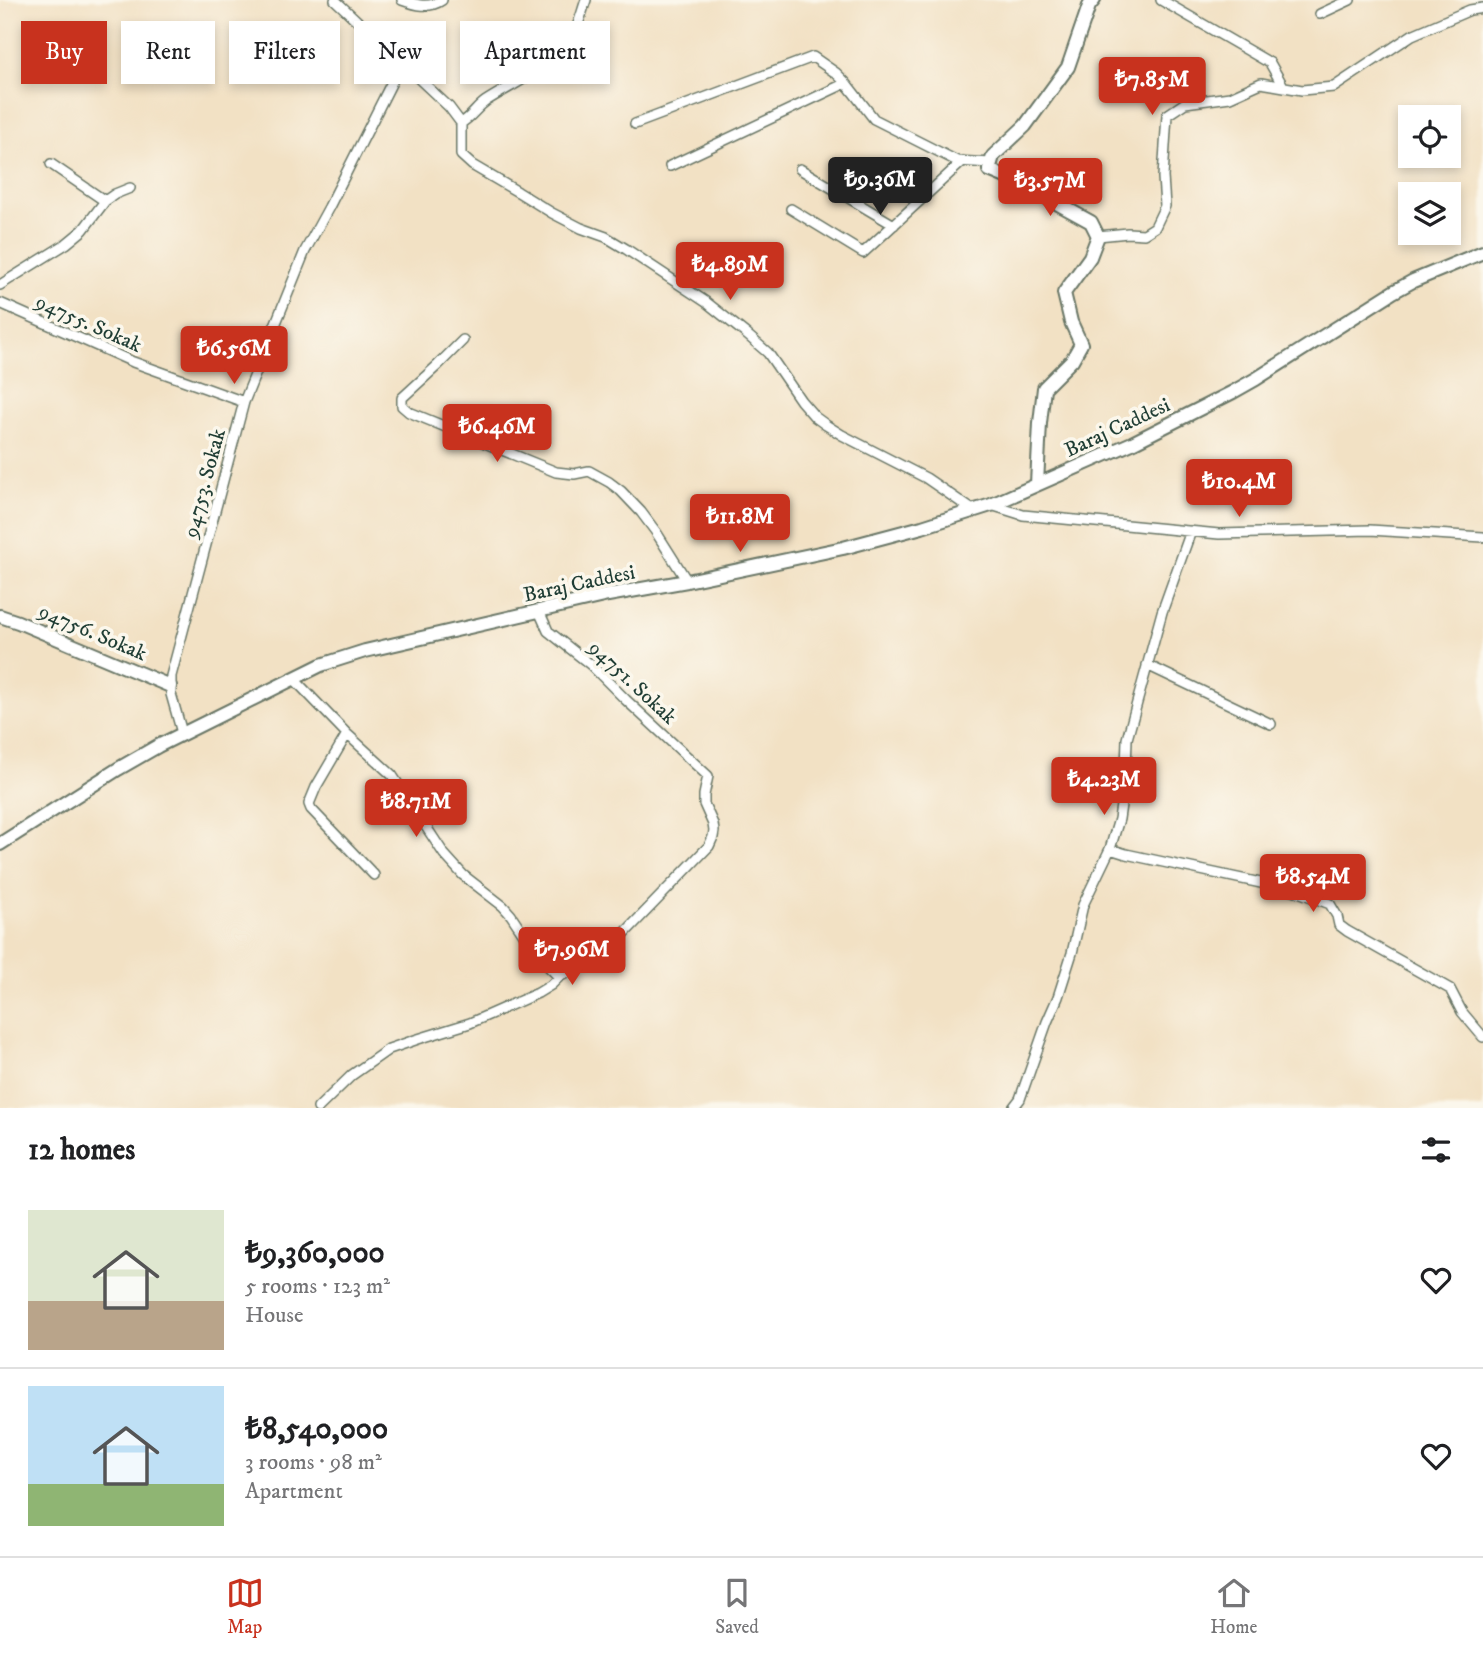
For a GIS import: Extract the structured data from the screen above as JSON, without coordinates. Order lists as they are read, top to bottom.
{
  "streets": {
    "main road": ["Baraj Caddesi", "94756. Sokak"],
    "street": ["94755. Sokak", "94753. Sokak", "94751. Sokak"]
  },
  "crossings": [
    ["94755. Sokak", "94753. Sokak"],
    ["Baraj Caddesi", "94753. Sokak"],
    ["Baraj Caddesi", "94751. Sokak"],
    ["94753. Sokak", "94756. Sokak"]
  ],
  "page": {
    "chip": [
      "Buy",
      "Rent",
      "Filters",
      "New",
      "Apartment"
    ],
    "price": [
      "₺7.85M",
      "₺9.36M",
      "₺3.57M",
      "₺4.89M",
      "₺6.56M",
      "₺6.46M",
      "₺10.4M",
      "₺11.8M",
      "₺4.23M",
      "₺8.71M",
      "₺8.54M",
      "₺7.96M"
    ],
    "heading": "12 homes",
    "list": [
      {
        "name": "₺9,360,000",
        "note": "5 rooms · 123 m² · House"
      },
      {
        "name": "₺8,540,000",
        "note": "3 rooms · 98 m² · Apartment"
      }
    ],
    "tabs": ["Map", "Saved", "Home"]
  }
}
